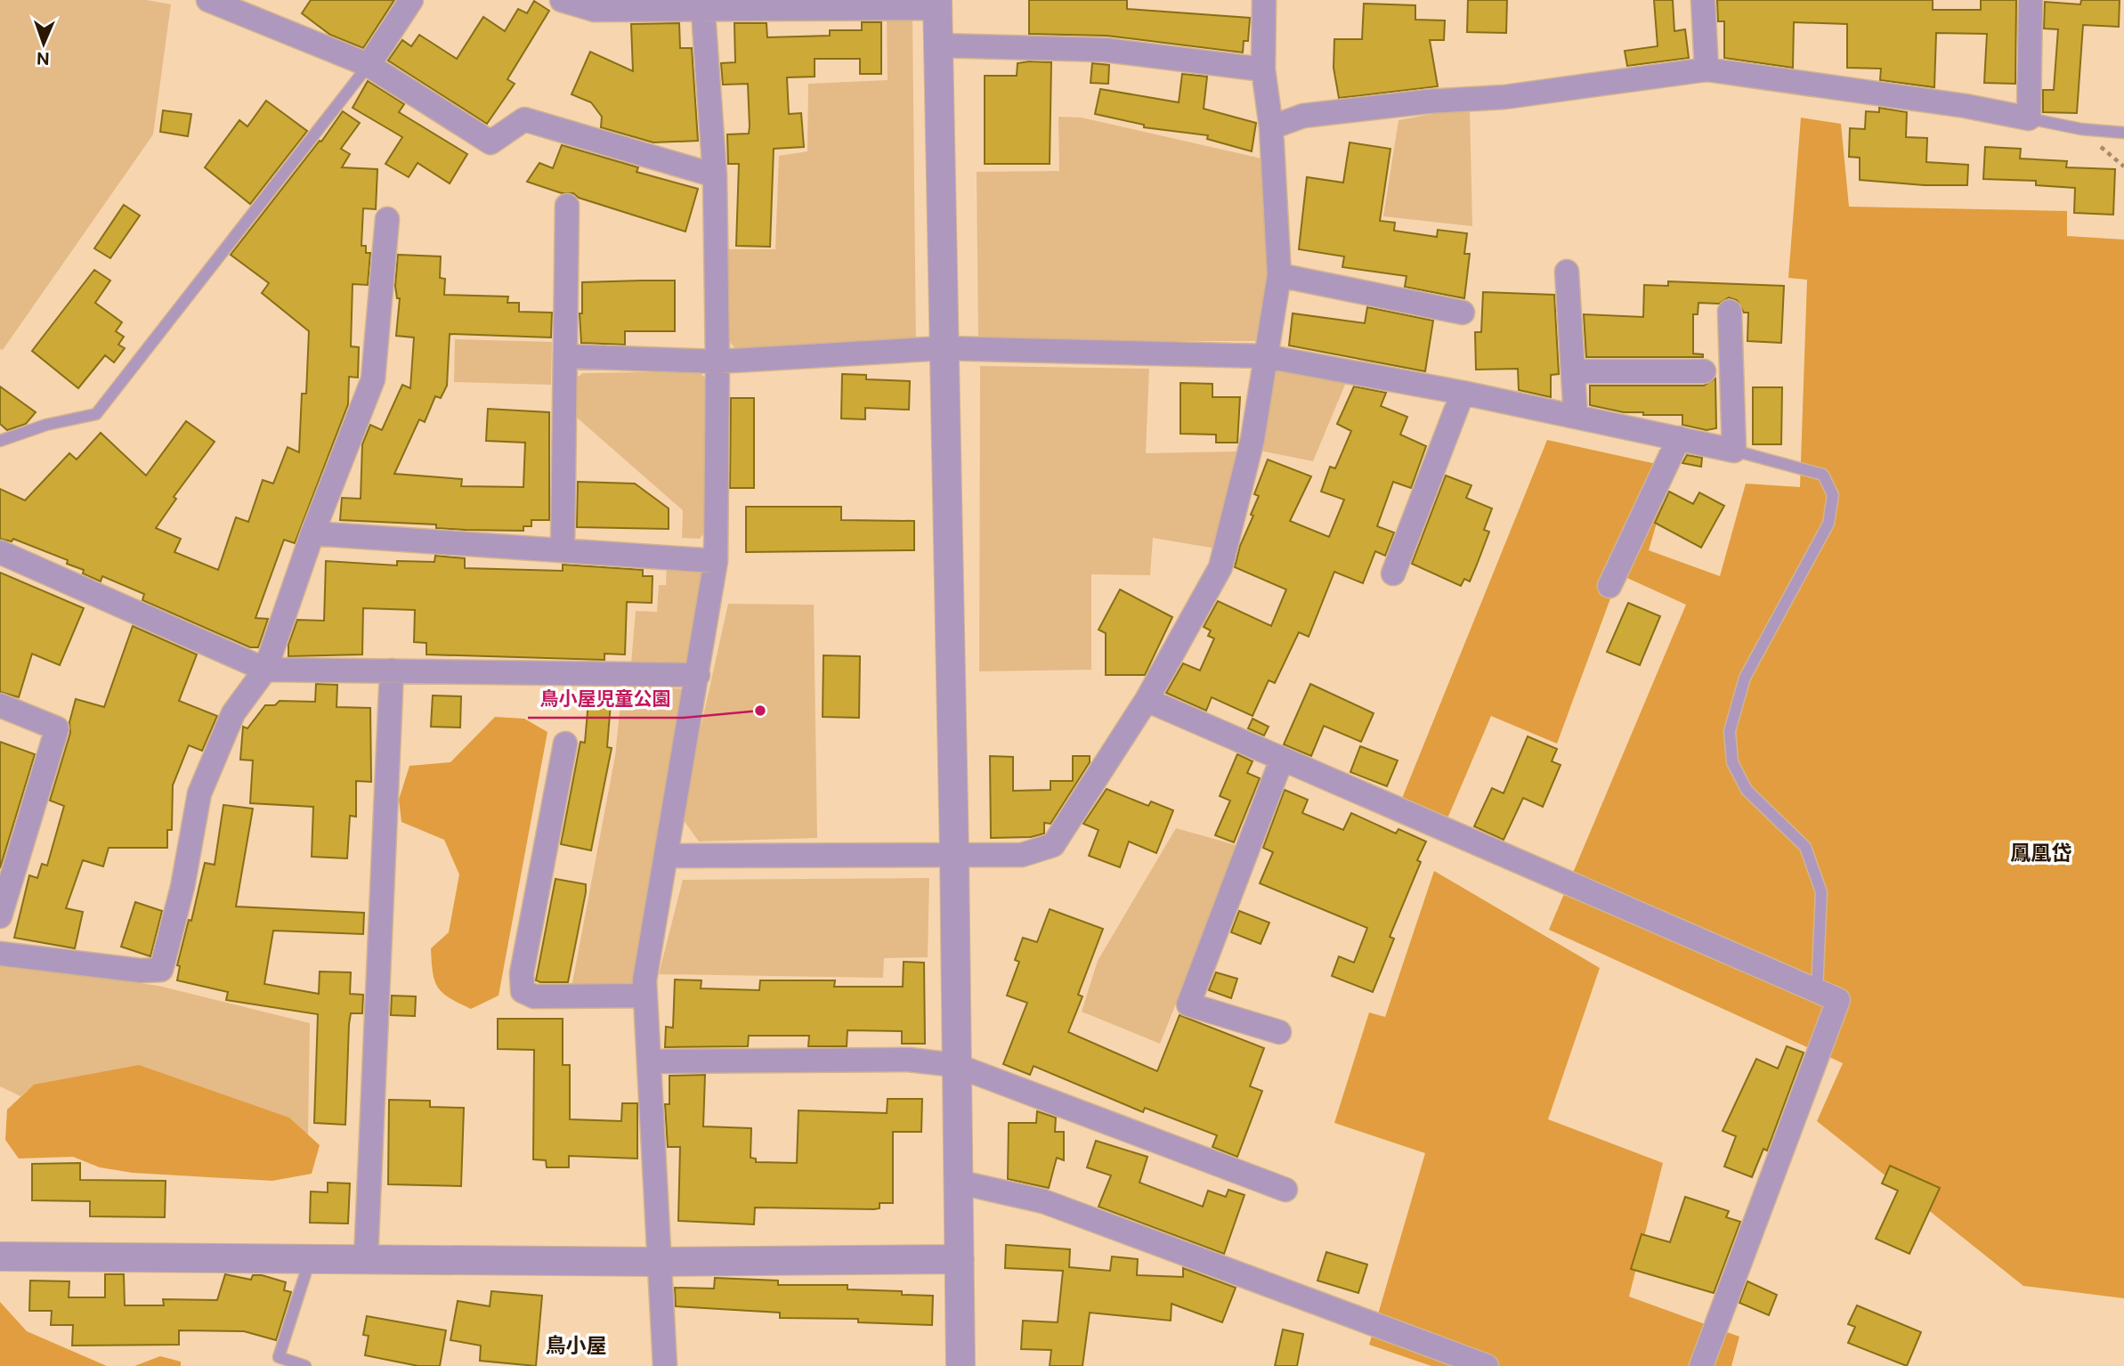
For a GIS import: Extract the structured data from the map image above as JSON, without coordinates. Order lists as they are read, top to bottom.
{
  "districts": ["鳳凰岱", "鳥小屋"],
  "places": ["鳥小屋児童公園"],
  "north": "bottom"
}
